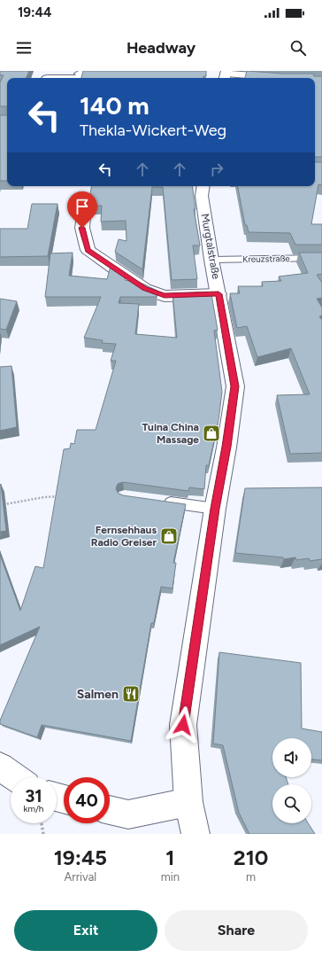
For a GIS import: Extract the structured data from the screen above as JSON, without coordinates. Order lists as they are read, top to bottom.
{
  "streets": {
    "street": ["Murgtalstraße"],
    "lane": ["Kreuzstraße"]
  },
  "crossings": [
    ["Murgtalstraße", "Kreuzstraße"]
  ],
  "places": {
    "shop": ["Tuina China Massage", "Fernsehhaus Radio Greiser"],
    "restaurant": ["Salmen"]
  },
  "page": {
    "status": "19:44",
    "header": "Headway",
    "turn": ["140 m", "Thekla-Wickert-Weg"],
    "speed": "31 km/h",
    "limit": "40",
    "eta": [
      "19:45",
      "Arrival",
      "1",
      "min",
      "210",
      "m"
    ],
    "buttons": ["Exit", "Share"]
  }
}
